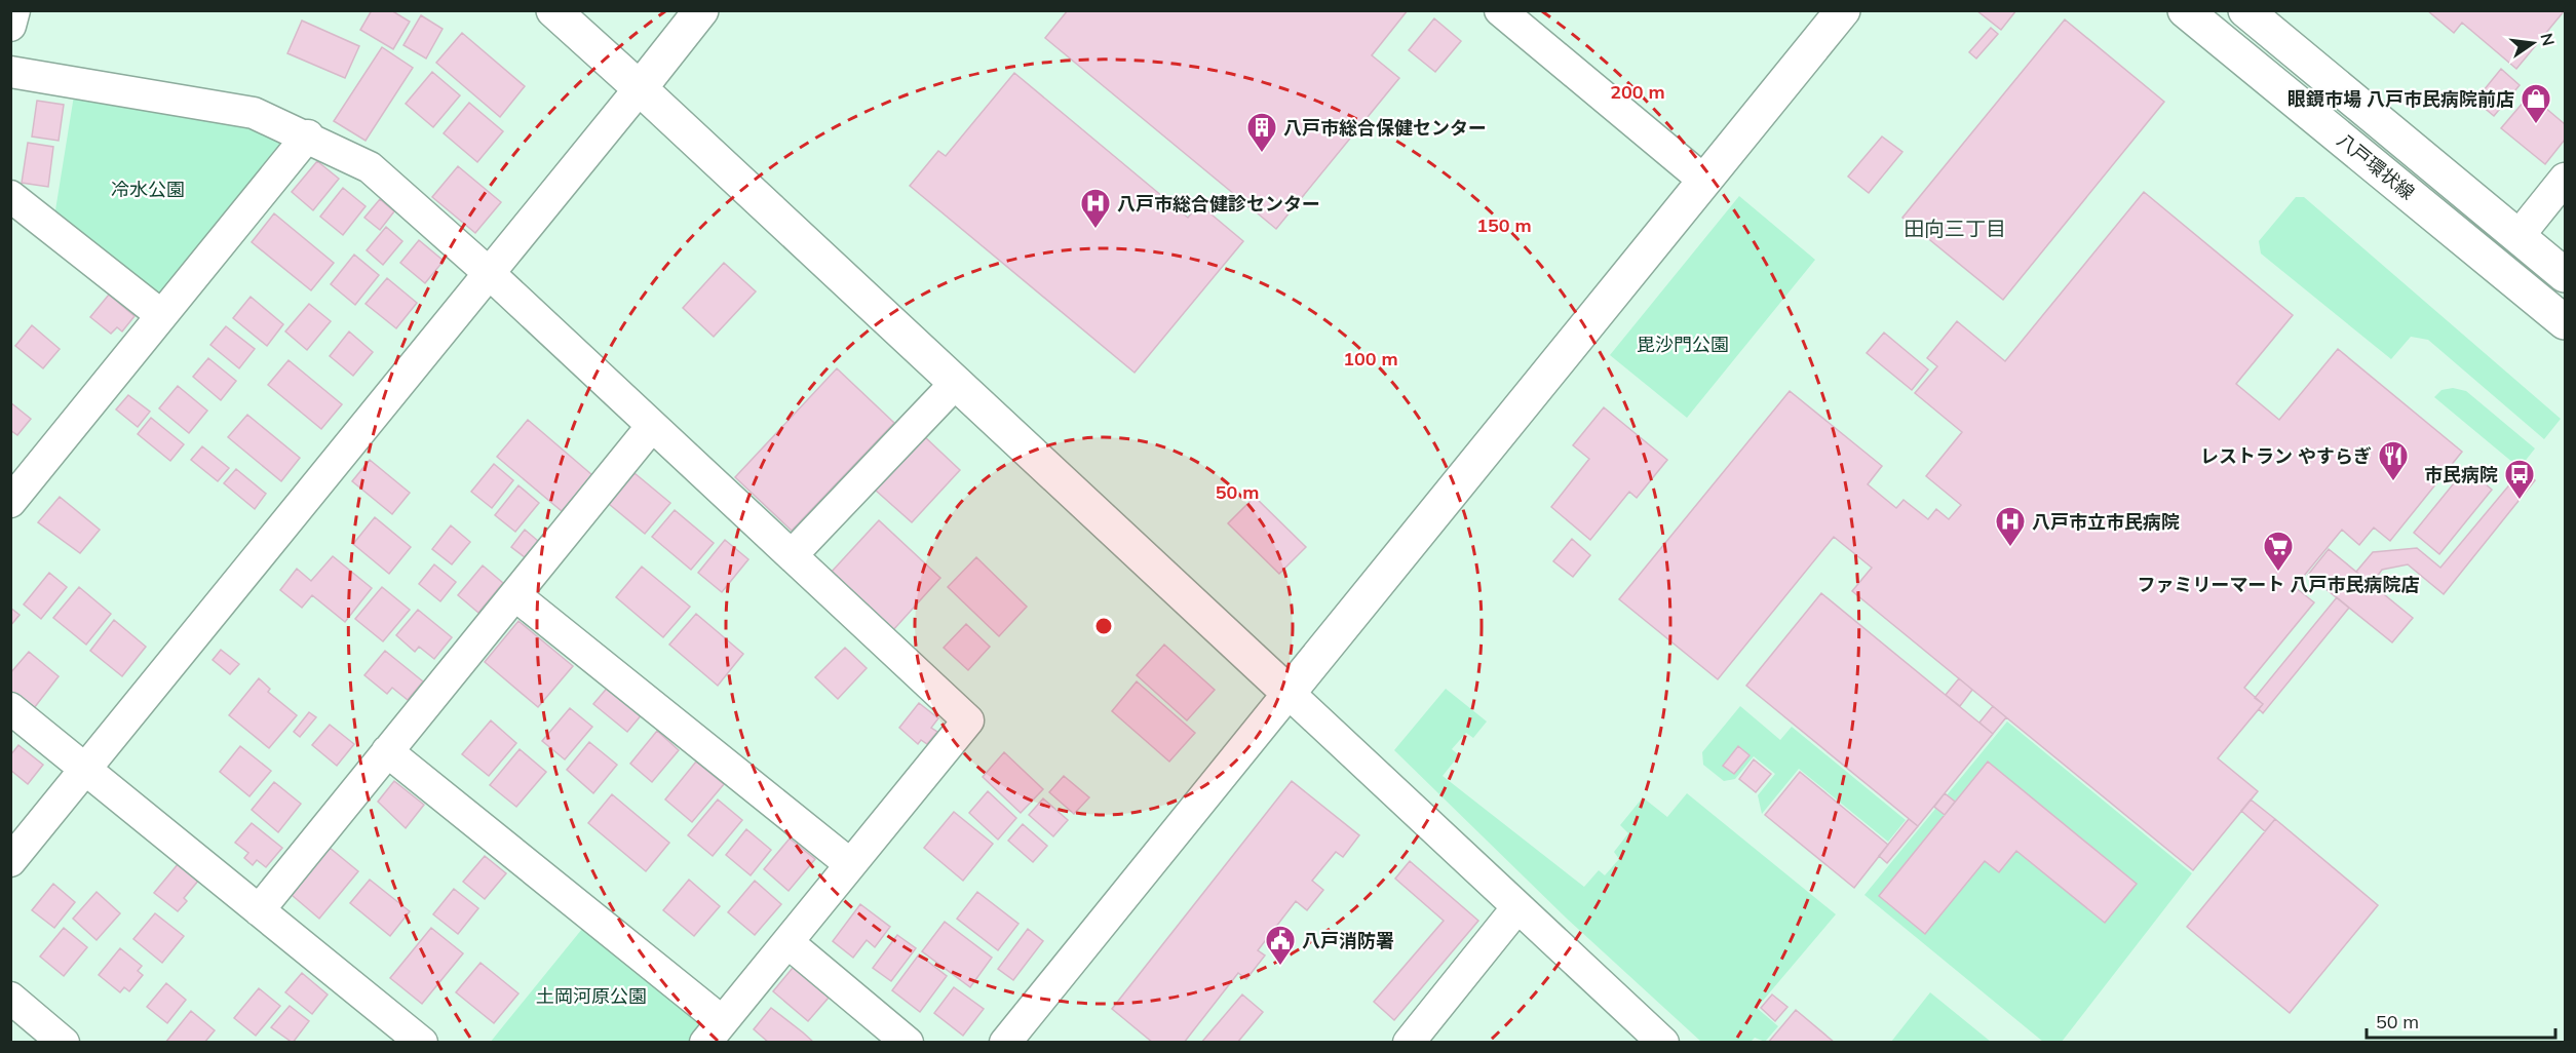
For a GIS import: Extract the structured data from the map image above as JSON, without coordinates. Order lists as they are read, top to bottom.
{
  "streets": {
    "street": ["八戸環状線"]
  },
  "districts": ["田向三丁目"],
  "parks": ["冷水公園", "毘沙門公園", "土岡河原公園"],
  "places": {
    "shop": ["眼鏡市場 八戸市民病院前店"],
    "building": ["八戸市総合保健センター"],
    "hospital": ["八戸市総合健診センター", "八戸市立市民病院"],
    "restaurant": ["レストラン やすらぎ"],
    "bus stop": ["市民病院"],
    "supermarket": ["ファミリーマート 八戸市民病院店"],
    "public building": ["八戸消防署"]
  },
  "scale_bar": "50 m",
  "north": "right",
  "rings": [
    "200 m",
    "150 m",
    "100 m",
    "50 m"
  ]
}
